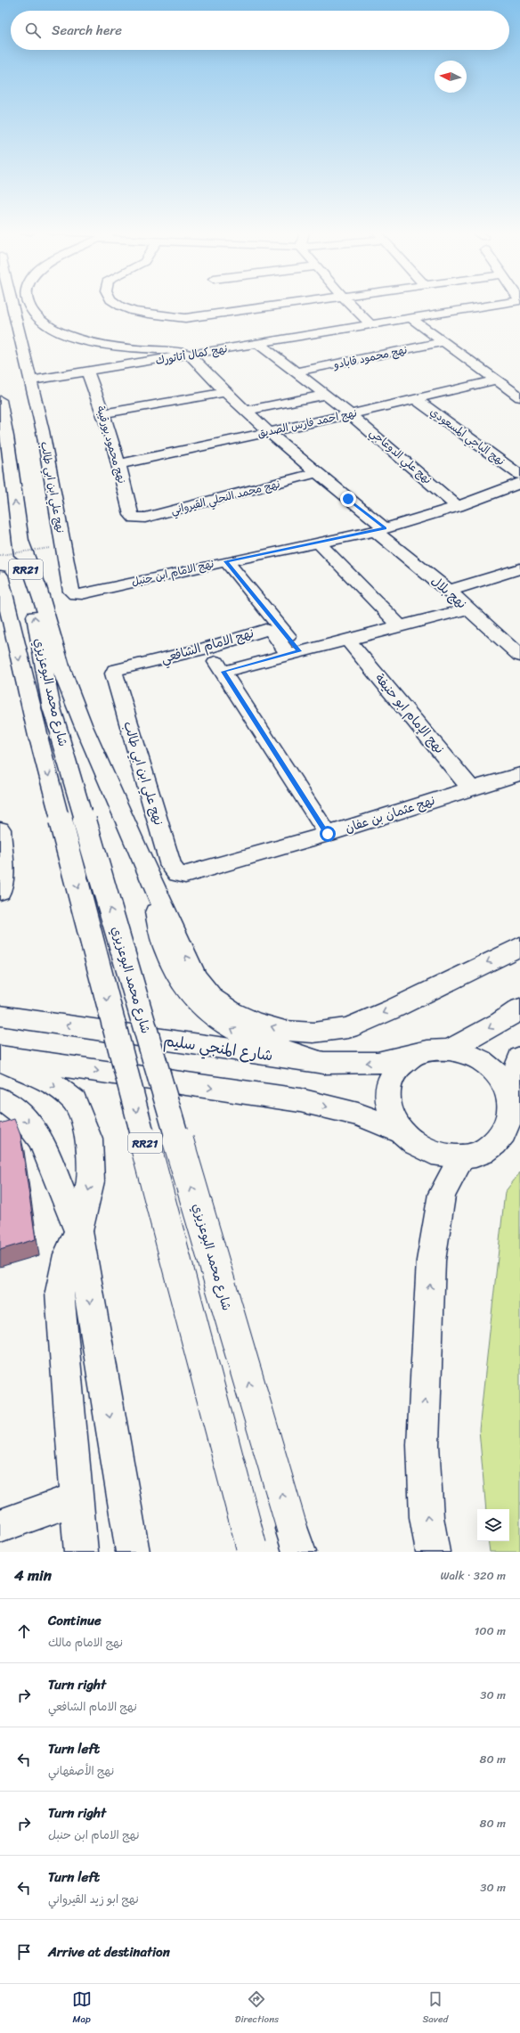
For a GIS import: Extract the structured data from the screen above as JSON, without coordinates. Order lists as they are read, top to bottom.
{
  "streets": {
    "main road": [
      "نهج كمال أتاتورك",
      "نهج محمود قابادو",
      "نهج احمد فارس الصديق",
      "نهج الباجي المسعودي",
      "نهج محمود بورقيبة",
      "نهج علي الدوعاجي",
      "نهج علي ابن ابي طالب",
      "نهج محمد النحلي القيرواني",
      "RR21",
      "نهج الامام ابن حنبل",
      "نهج بلال",
      "نهج الامام الشافعي",
      "شارع محمد البوعزيزي",
      "نهج الإمام ابو حنيفة",
      "نهج عثمان بن عفان",
      "شارع المنجي سليم"
    ]
  },
  "crossings": [
    ["نهج كمال أتاتورك", "نهج محمود بورقيبة"],
    ["نهج كمال أتاتورك", "نهج علي الدوعاجي"],
    ["نهج كمال أتاتورك", "نهج علي ابن ابي طالب"],
    ["نهج كمال أتاتورك", "نهج بلال"],
    ["نهج محمود قابادو", "نهج علي الدوعاجي"],
    ["نهج احمد فارس الصديق", "نهج الباجي المسعودي"],
    ["نهج احمد فارس الصديق", "نهج محمود بورقيبة"],
    ["نهج احمد فارس الصديق", "نهج علي الدوعاجي"],
    ["نهج احمد فارس الصديق", "نهج بلال"],
    ["نهج محمود بورقيبة", "نهج محمد النحلي القيرواني"],
    ["نهج علي الدوعاجي", "نهج الامام ابن حنبل"],
    ["نهج علي ابن ابي طالب", "نهج الامام ابن حنبل"],
    ["نهج علي ابن ابي طالب", "نهج الامام الشافعي"],
    ["نهج علي ابن ابي طالب", "نهج عثمان بن عفان"],
    ["نهج محمد النحلي القيرواني", "نهج بلال"],
    ["نهج الامام ابن حنبل", "نهج بلال"],
    ["نهج الإمام ابو حنيفة", "نهج عثمان بن عفان"]
  ],
  "north": "left",
  "page": {
    "search": "Search here",
    "heading": ["4 min", "Walk · 320 m"],
    "list": [
      ["Continue", "نهج الامام مالك", "100 m"],
      ["Turn right", "نهج الامام الشافعي", "30 m"],
      ["Turn left", "نهج الأصفهاني", "80 m"],
      ["Turn right", "نهج الامام ابن حنبل", "80 m"],
      ["Turn left", "نهج ابو زيد القيرواني", "30 m"],
      "Arrive at destination"
    ],
    "nav": ["Map", "Directions", "Saved"]
  }
}
